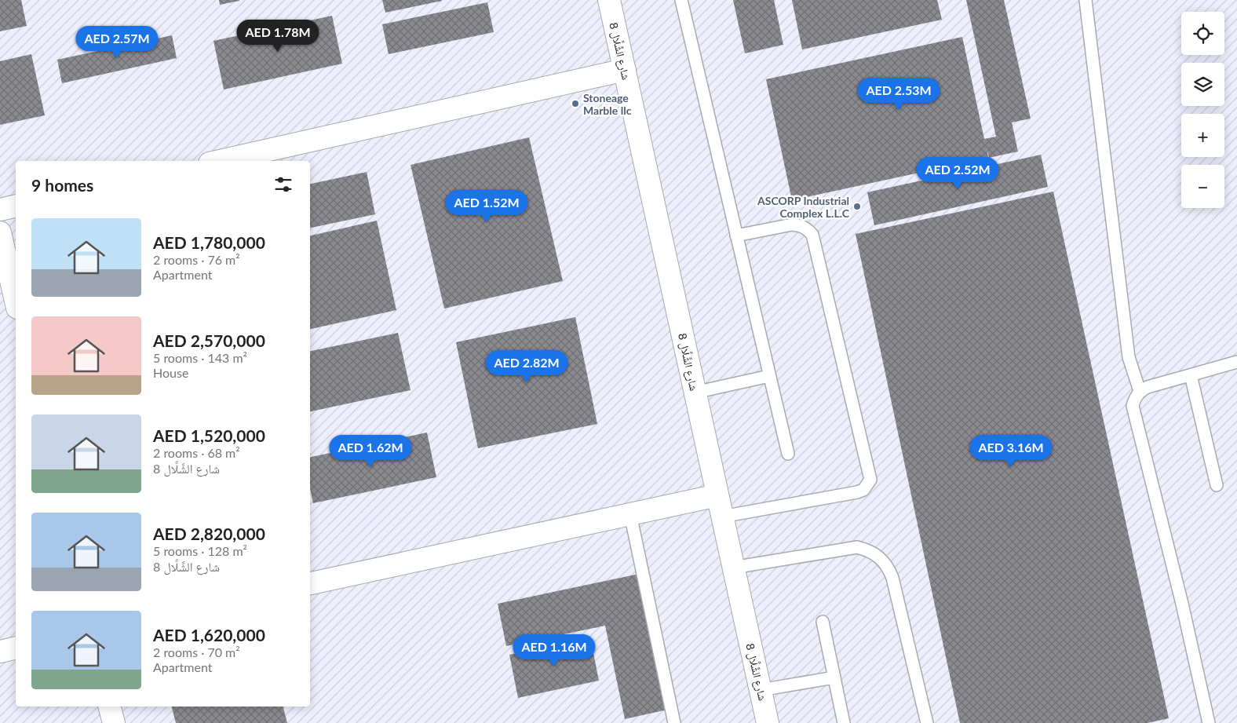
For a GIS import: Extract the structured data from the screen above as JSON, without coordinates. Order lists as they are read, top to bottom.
{
  "streets": {
    "street": ["شارع الشَّلَّال 8"]
  },
  "places": ["Stoneage Marble llc", "ASCORP Industrial Complex L.L.C"],
  "page": {
    "map_buttons": ["+", "−"],
    "price": [
      "AED 1.78M",
      "AED 2.57M",
      "AED 2.53M",
      "AED 2.52M",
      "AED 1.52M",
      "AED 2.82M",
      "AED 1.62M",
      "AED 3.16M",
      "AED 1.16M"
    ],
    "heading": "9 homes",
    "list": [
      {
        "name": "AED 1,780,000",
        "note": "2 rooms · 76 m² · Apartment"
      },
      {
        "name": "AED 2,570,000",
        "note": "5 rooms · 143 m² · House"
      },
      {
        "name": "AED 1,520,000",
        "note": "2 rooms · 68 m² · شارع الشَّلَّال 8"
      },
      {
        "name": "AED 2,820,000",
        "note": "5 rooms · 128 m² · شارع الشَّلَّال 8"
      },
      {
        "name": "AED 1,620,000",
        "note": "2 rooms · 70 m² · Apartment"
      }
    ]
  }
}
